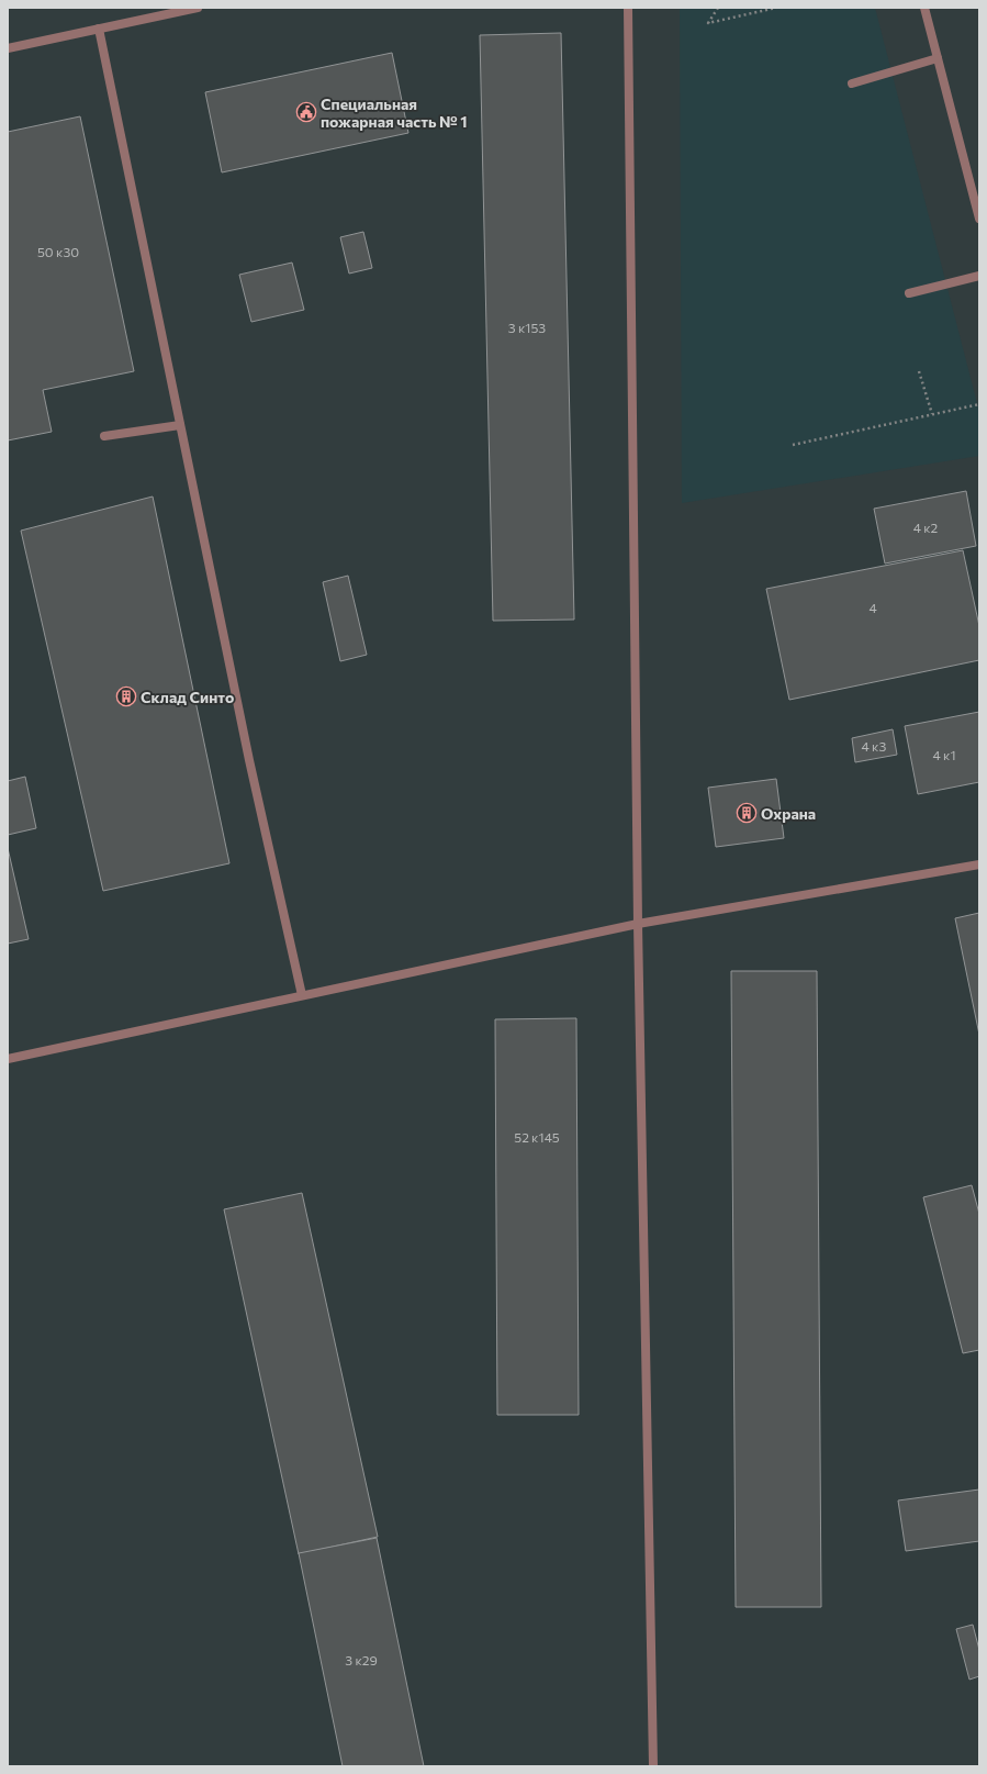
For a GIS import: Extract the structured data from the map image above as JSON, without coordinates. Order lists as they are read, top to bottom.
{
  "places": {
    "public building": ["Специальная пожарная часть № 1"],
    "building": ["Склад Синто", "Охрана"]
  },
  "house_numbers": [
    "50 к30",
    "3 к153",
    "4 к2",
    "4",
    "4 к3",
    "4 к1",
    "52 к145",
    "3 к29"
  ]
}
